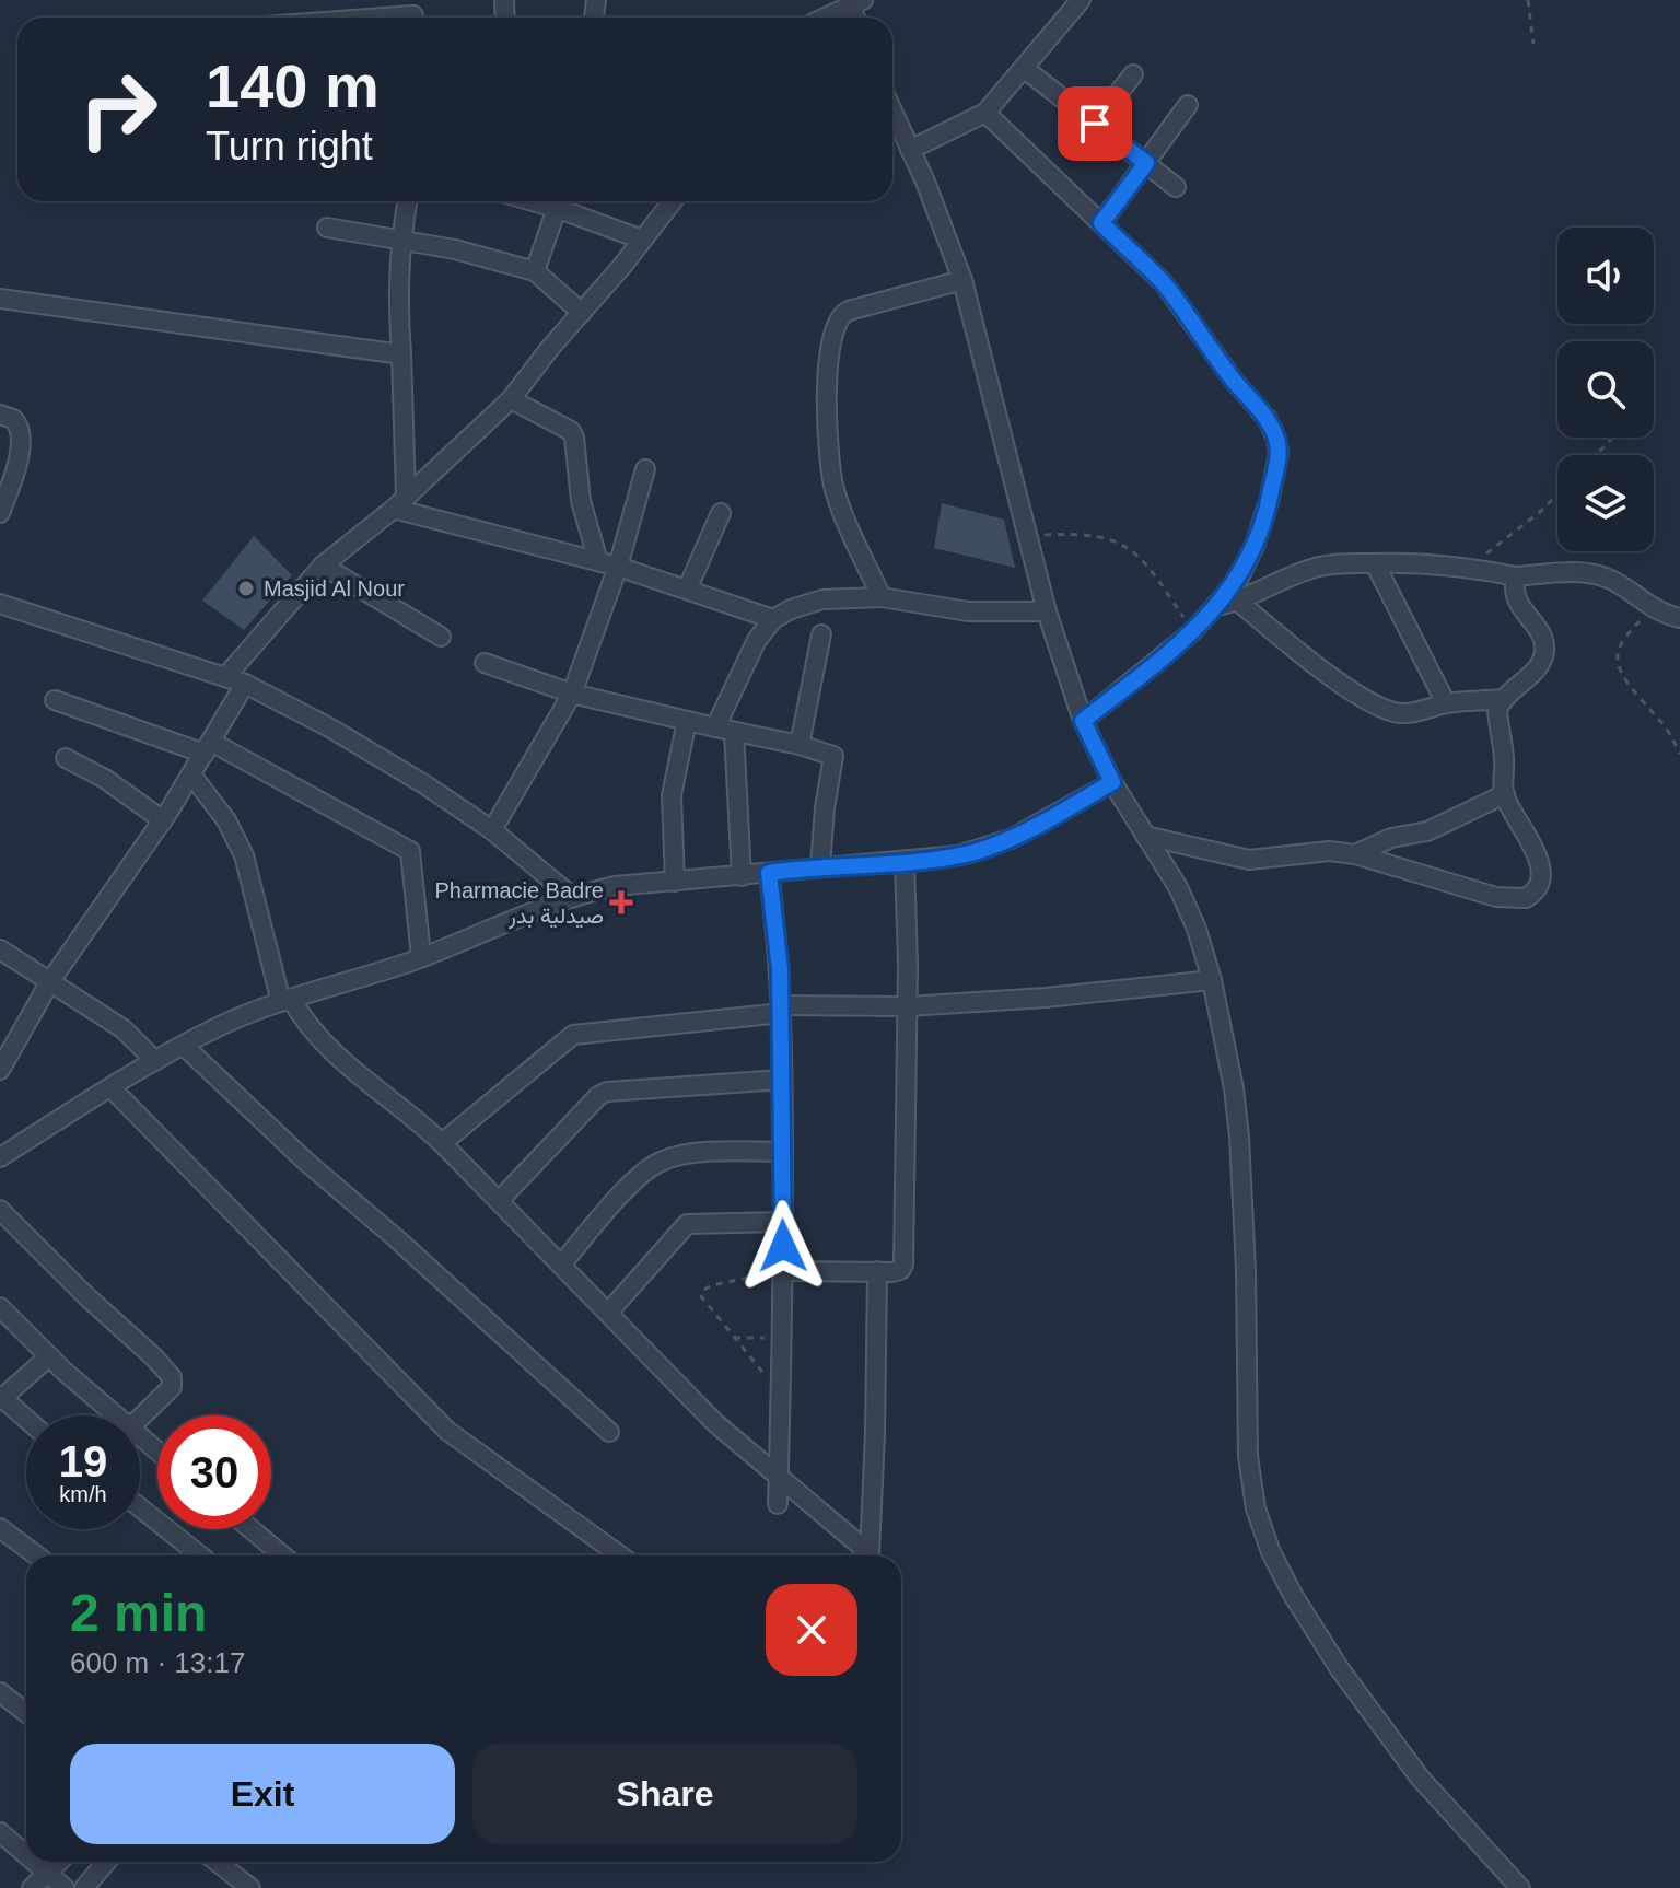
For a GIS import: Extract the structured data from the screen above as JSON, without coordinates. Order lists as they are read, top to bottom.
{
  "places": {
    "other": ["Masjid Al Nour"],
    "health": ["Pharmacie Badre صيدلية بدر"]
  },
  "page": {
    "turn": ["140 m", "Turn right"],
    "speed": "19 km/h",
    "limit": "30",
    "heading": ["2 min", "600 m · 13:17"],
    "buttons": ["Exit", "Share"]
  }
}
